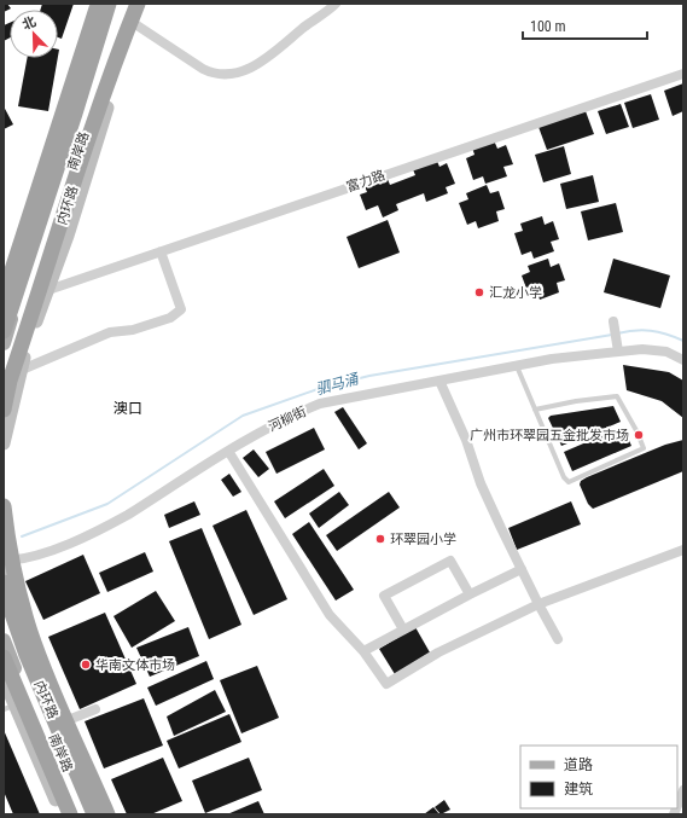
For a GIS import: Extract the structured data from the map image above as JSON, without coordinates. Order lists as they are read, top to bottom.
{
  "streets": {
    "highway": ["内环路"],
    "main road": ["南岸路"],
    "street": ["富力路", "河柳街"]
  },
  "crossings": [
    ["南岸路", "内环路"]
  ],
  "districts": ["澳口"],
  "water": ["驷马涌"],
  "places": [
    "汇龙小学",
    "广州市环翠园五金批发市场",
    "环翠园小学",
    "华南文体市场"
  ],
  "legend": ["道路", "建筑"],
  "scale_bar": "100 m",
  "north": "top left"
}
